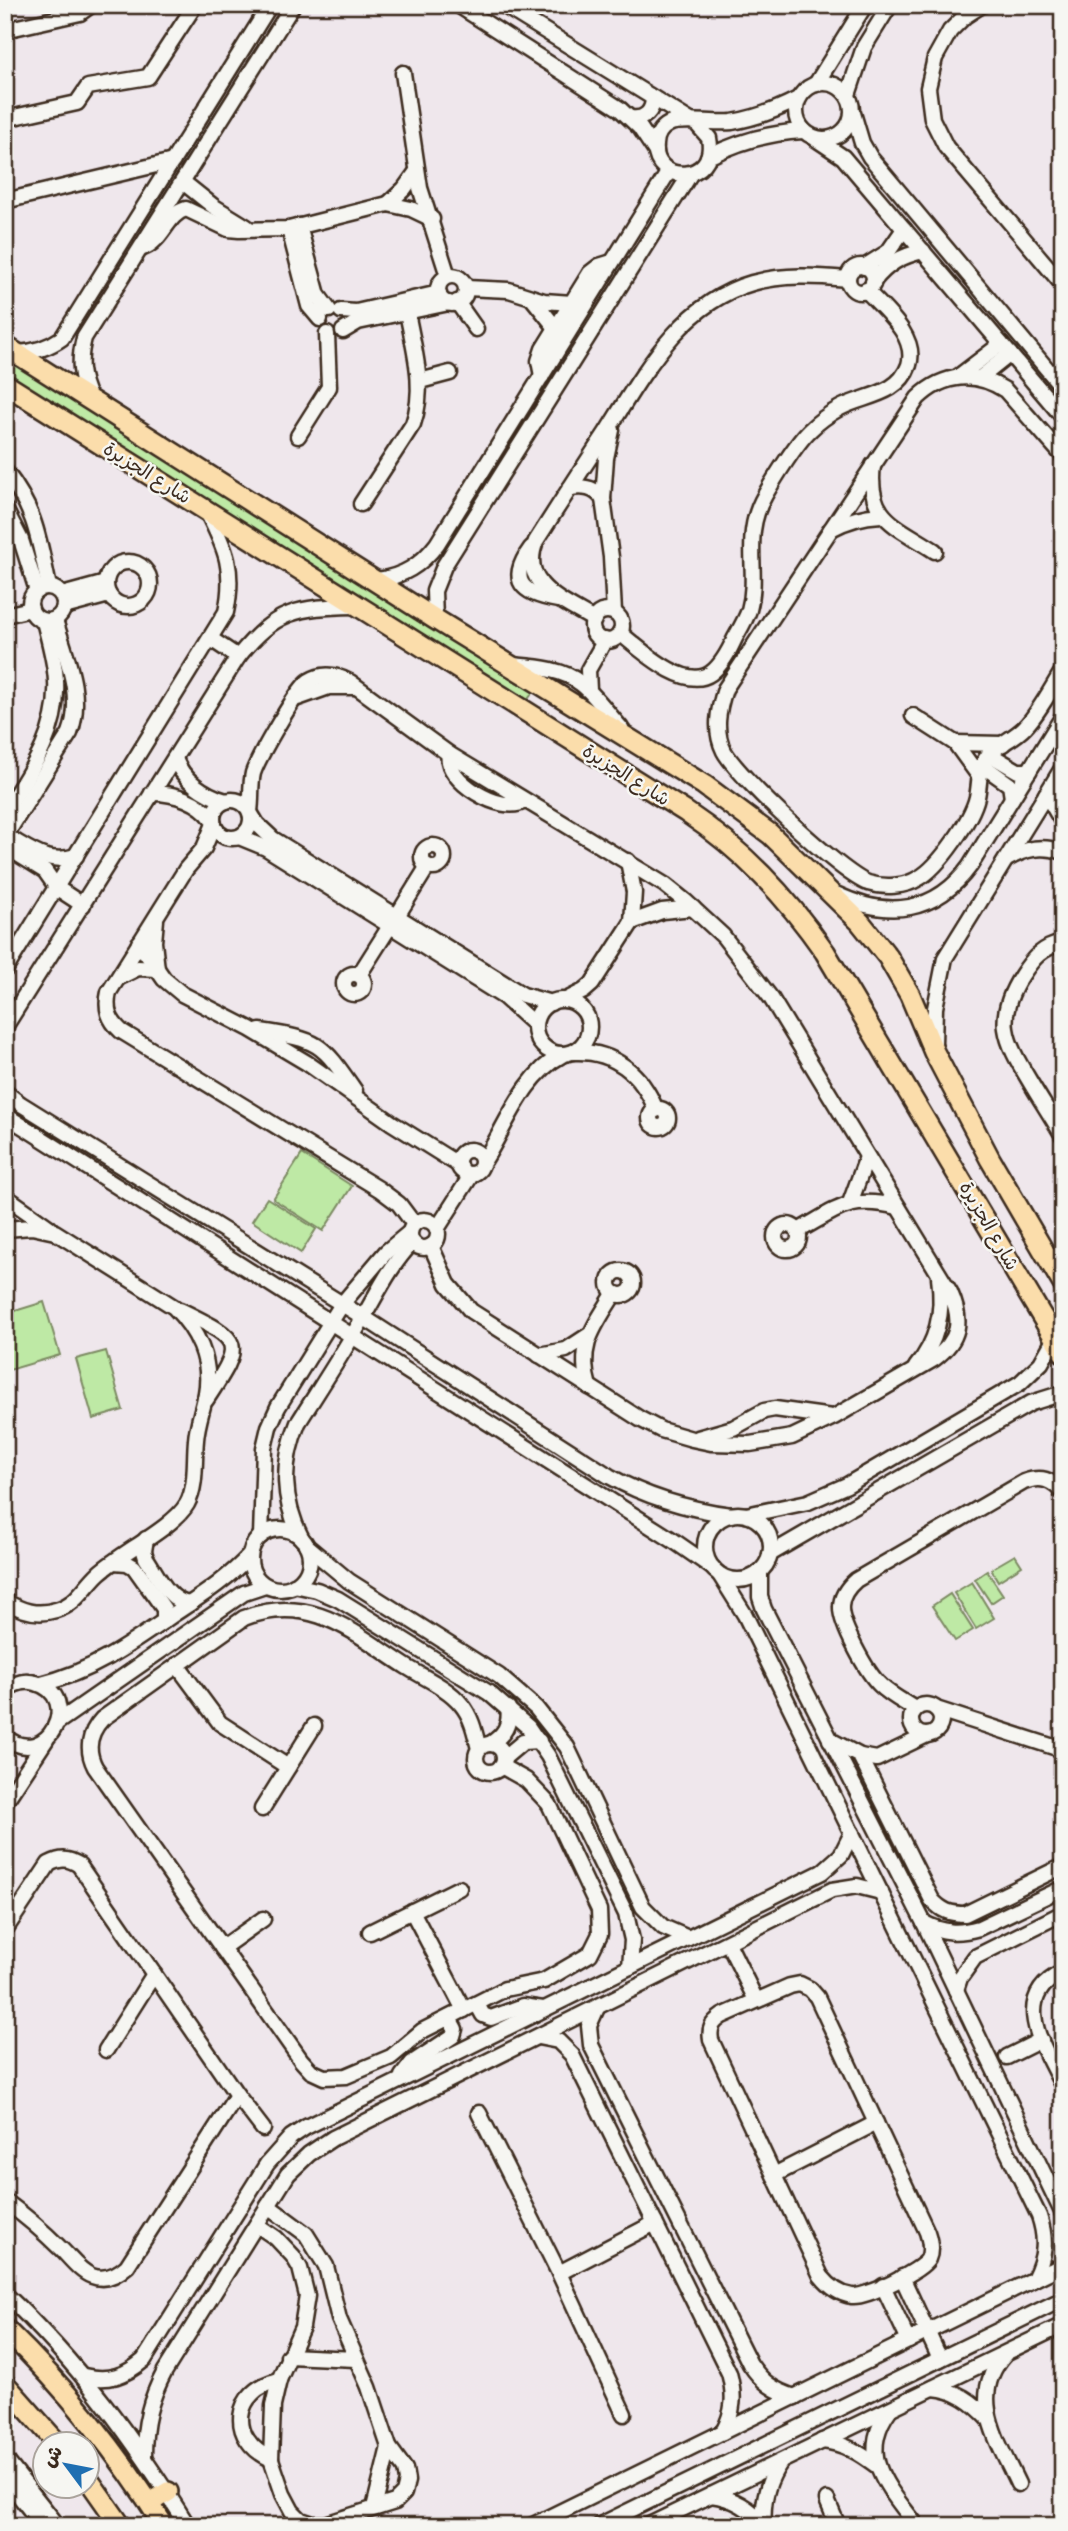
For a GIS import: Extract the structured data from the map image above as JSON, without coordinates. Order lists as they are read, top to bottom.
{
  "streets": {
    "main road": ["شارع الجزيرة"]
  },
  "north": "top left"
}
